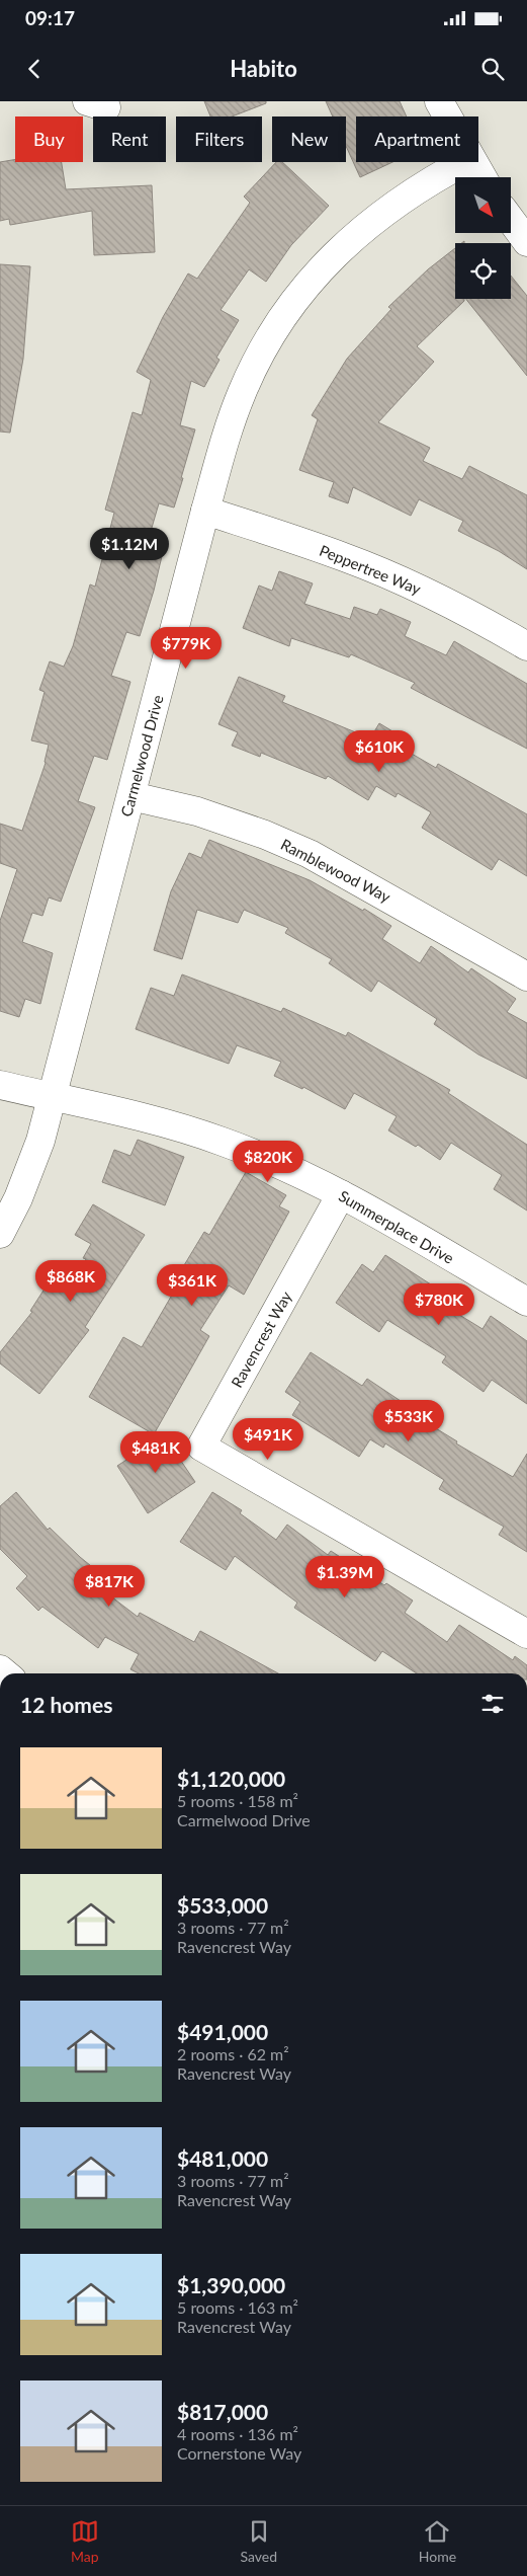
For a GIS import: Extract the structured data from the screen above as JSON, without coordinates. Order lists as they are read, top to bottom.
{
  "streets": {
    "street": [
      "Peppertree Way",
      "Carmelwood Drive",
      "Ramblewood Way",
      "Summerplace Drive",
      "Ravencrest Way"
    ]
  },
  "crossings": [
    ["Peppertree Way", "Carmelwood Drive"],
    ["Carmelwood Drive", "Ramblewood Way"],
    ["Carmelwood Drive", "Summerplace Drive"],
    ["Summerplace Drive", "Ravencrest Way"]
  ],
  "north": "bottom right",
  "page": {
    "status": "09:17",
    "header": "Habito",
    "chip": [
      "Buy",
      "Rent",
      "Filters",
      "New",
      "Apartment"
    ],
    "price": [
      "$1.12M",
      "$779K",
      "$610K",
      "$820K",
      "$868K",
      "$361K",
      "$780K",
      "$533K",
      "$491K",
      "$481K",
      "$1.39M",
      "$817K"
    ],
    "heading": "12 homes",
    "list": [
      {
        "name": "$1,120,000",
        "note": "5 rooms · 158 m² · Carmelwood Drive"
      },
      {
        "name": "$533,000",
        "note": "3 rooms · 77 m² · Ravencrest Way"
      },
      {
        "name": "$491,000",
        "note": "2 rooms · 62 m² · Ravencrest Way"
      },
      {
        "name": "$481,000",
        "note": "3 rooms · 77 m² · Ravencrest Way"
      },
      {
        "name": "$1,390,000",
        "note": "5 rooms · 163 m² · Ravencrest Way"
      },
      {
        "name": "$817,000",
        "note": "4 rooms · 136 m² · Cornerstone Way"
      }
    ],
    "tabs": ["Map", "Saved", "Home"]
  }
}
